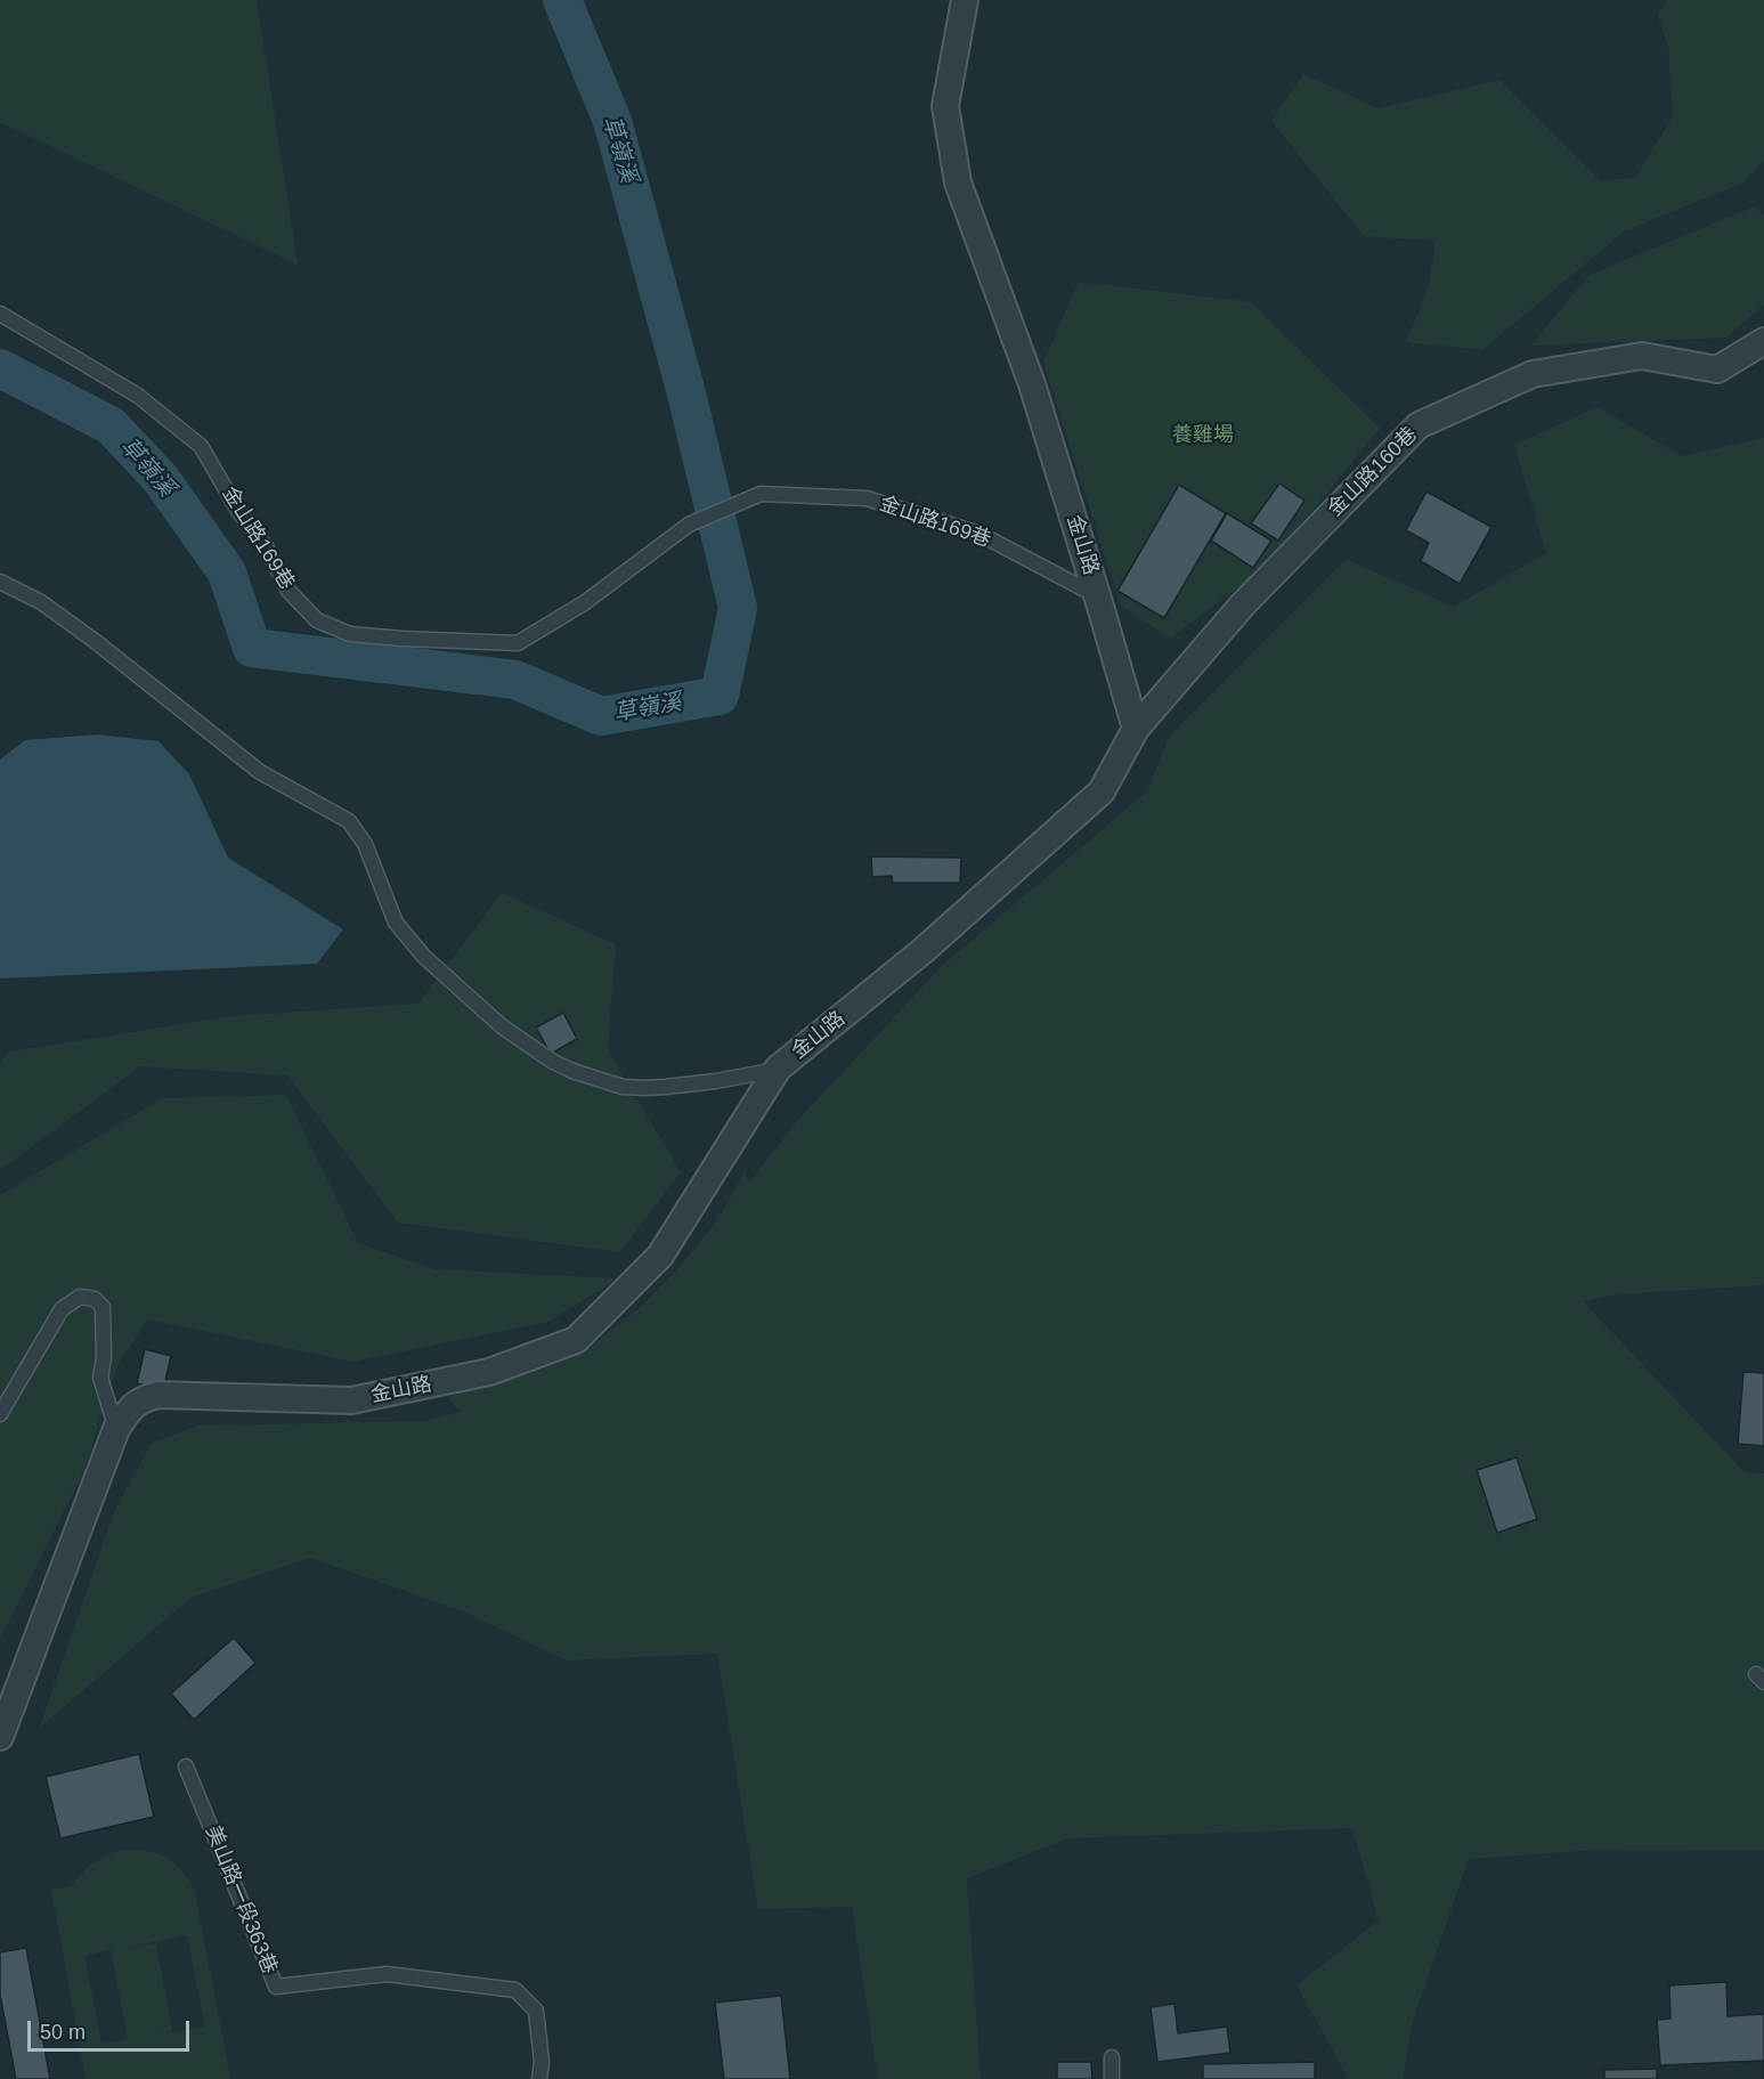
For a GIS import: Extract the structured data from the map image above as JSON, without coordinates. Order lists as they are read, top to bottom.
{
  "streets": {
    "street": ["金山路160巷", "金山路"],
    "lane": ["金山路169巷", "美山路一段363巷"]
  },
  "crossings": [
    ["金山路160巷", "金山路"],
    ["金山路169巷", "金山路"]
  ],
  "water": ["草嶺溪"],
  "parks": ["養雞場"],
  "scale_bar": "50 m"
}
